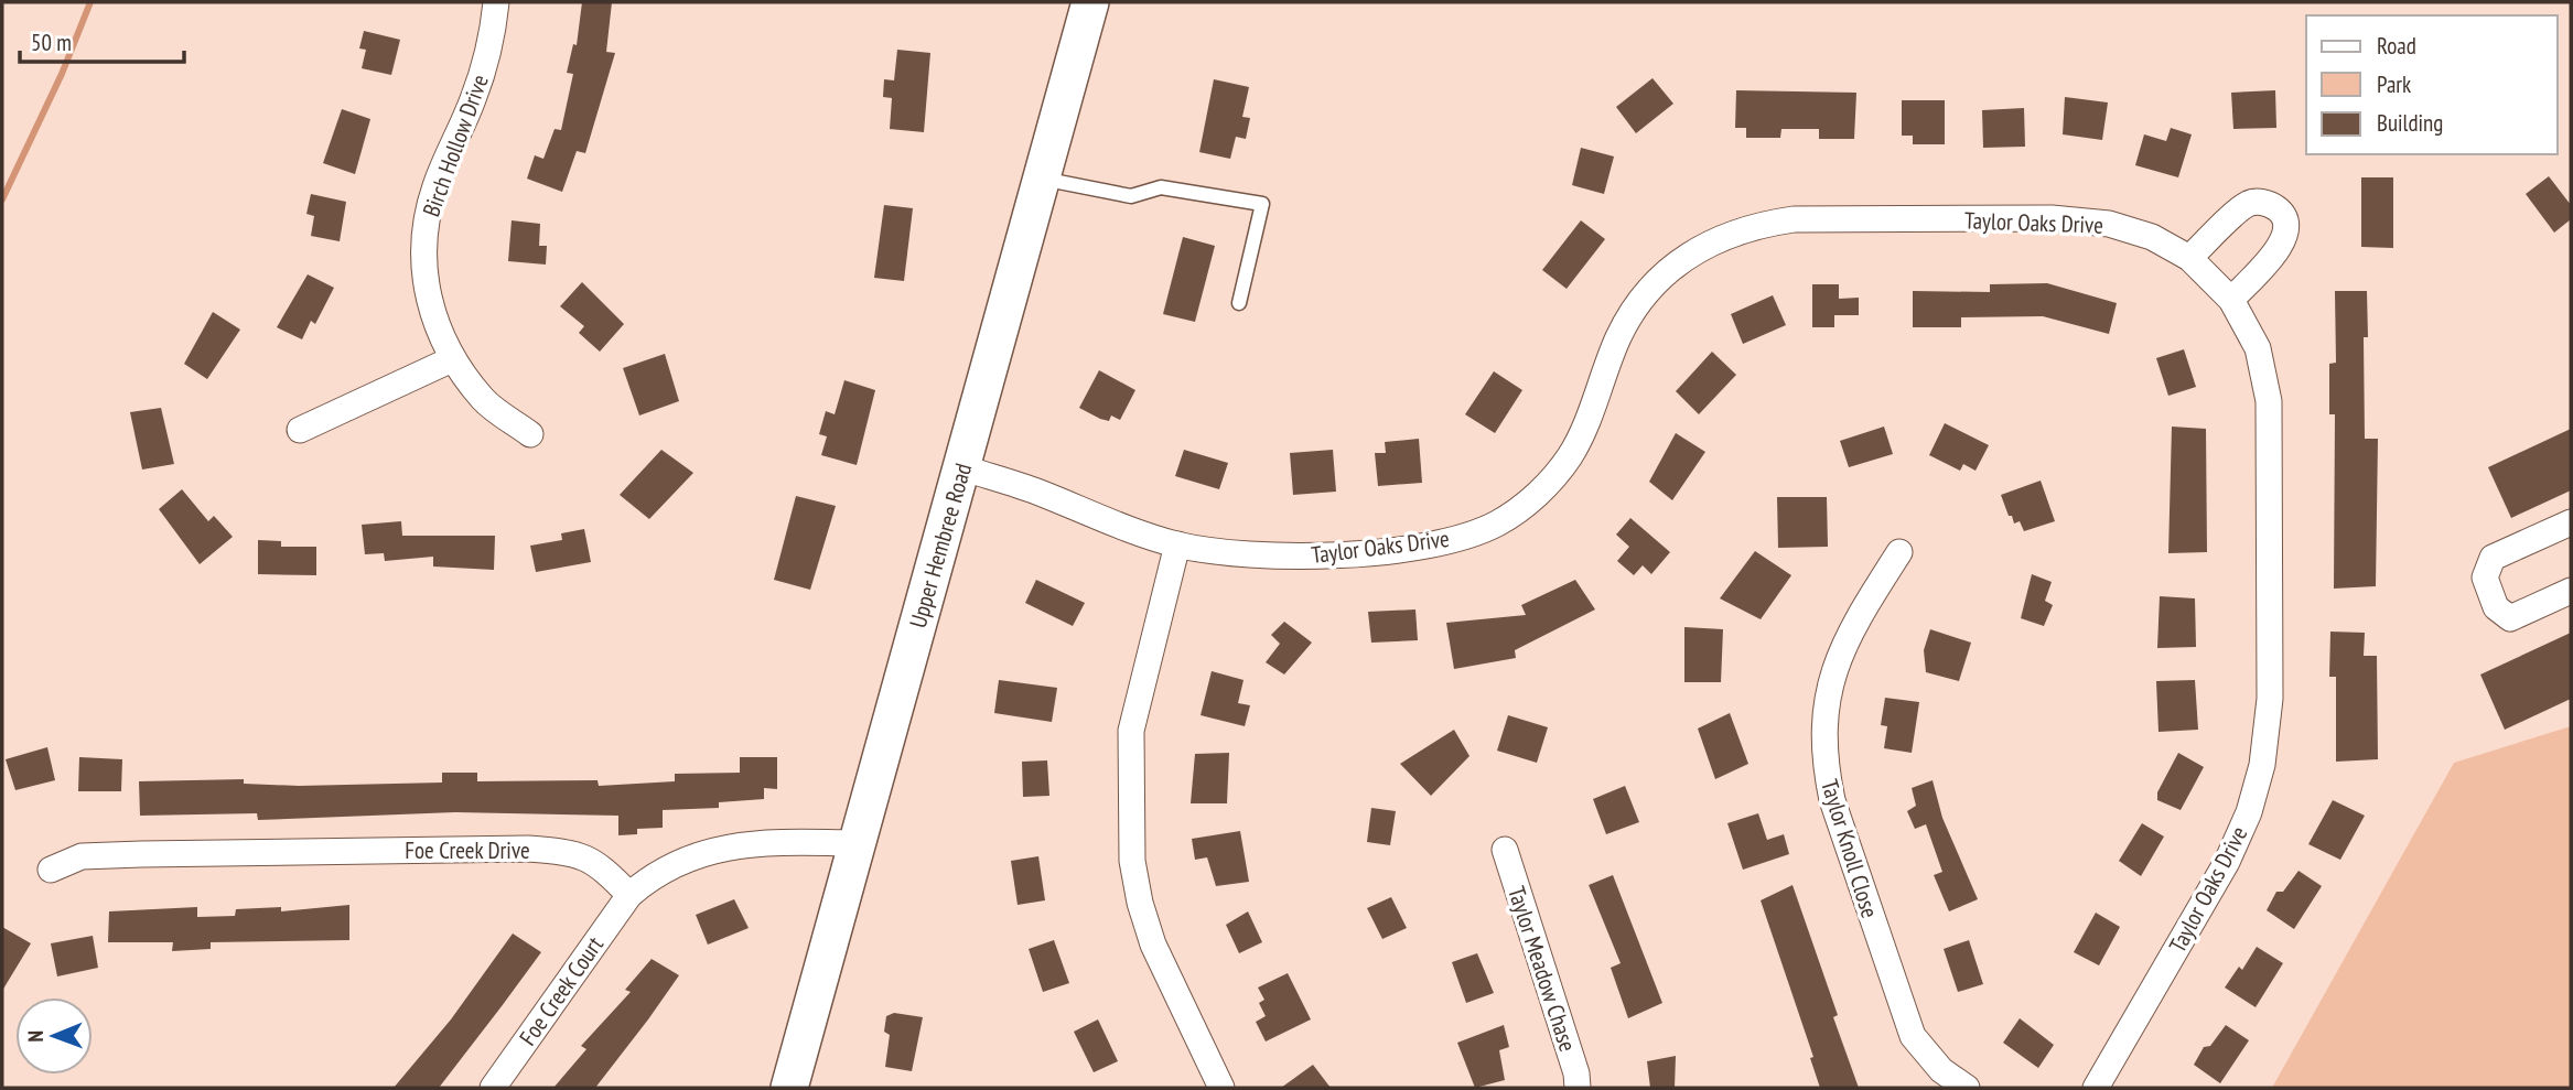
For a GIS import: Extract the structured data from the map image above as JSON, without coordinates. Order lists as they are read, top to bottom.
{
  "streets": {
    "street": [
      "Birch Hollow Drive",
      "Taylor Oaks Drive",
      "Upper Hembree Road",
      "Taylor Knoll Close",
      "Foe Creek Drive",
      "Taylor Meadow Chase",
      "Foe Creek Court"
    ]
  },
  "crossings": [
    ["Taylor Oaks Drive", "Upper Hembree Road"],
    ["Foe Creek Drive", "Foe Creek Court"]
  ],
  "legend": ["Road", "Park", "Building"],
  "scale_bar": "50 m",
  "north": "left"
}
